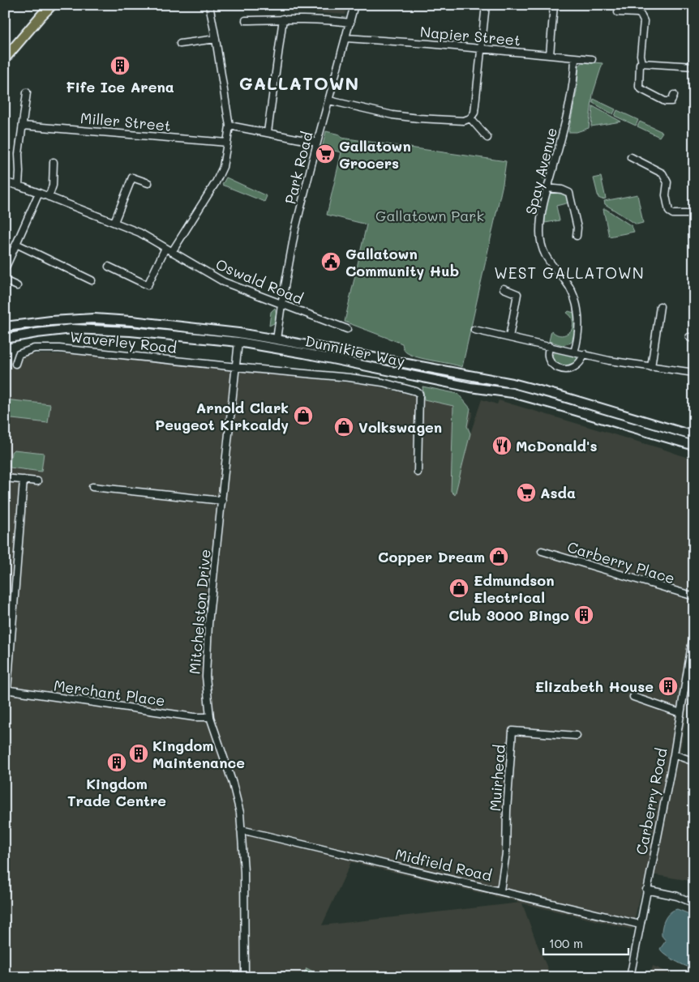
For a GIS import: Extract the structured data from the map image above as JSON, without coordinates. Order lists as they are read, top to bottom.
{
  "streets": {
    "main road": ["Dunnikier Way"],
    "street": [
      "Napier Street",
      "Miller Street",
      "Park Road",
      "Spay Avenue",
      "Oswald Road",
      "Waverley Road",
      "Carberry Place",
      "Mitchelston Drive",
      "Merchant Place",
      "Muirhead",
      "Carberry Road",
      "Midfield Road"
    ]
  },
  "crossings": [
    ["Napier Street", "Park Road"],
    ["Napier Street", "Spay Avenue"],
    ["Park Road", "Oswald Road"],
    ["Park Road", "Dunnikier Way"],
    ["Waverley Road", "Mitchelston Drive"],
    ["Dunnikier Way", "Mitchelston Drive"],
    ["Mitchelston Drive", "Merchant Place"],
    ["Mitchelston Drive", "Midfield Road"],
    ["Muirhead", "Midfield Road"],
    ["Carberry Road", "Midfield Road"]
  ],
  "districts": ["GALLATOWN", "WEST GALLATOWN"],
  "parks": ["Gallatown Park"],
  "places": {
    "building": [
      "Fife Ice Arena",
      "Club 3000 Bingo",
      "Elizabeth House",
      "Kingdom Maintenance",
      "Kingdom Trade Centre"
    ],
    "supermarket": ["Gallatown Grocers", "Asda"],
    "public building": ["Gallatown Community Hub"],
    "shop": [
      "Arnold Clark Peugeot Kirkcaldy",
      "Volkswagen",
      "Copper Dream",
      "Edmundson Electrical"
    ],
    "restaurant": ["McDonald's"]
  },
  "scale_bar": "100 m"
}
